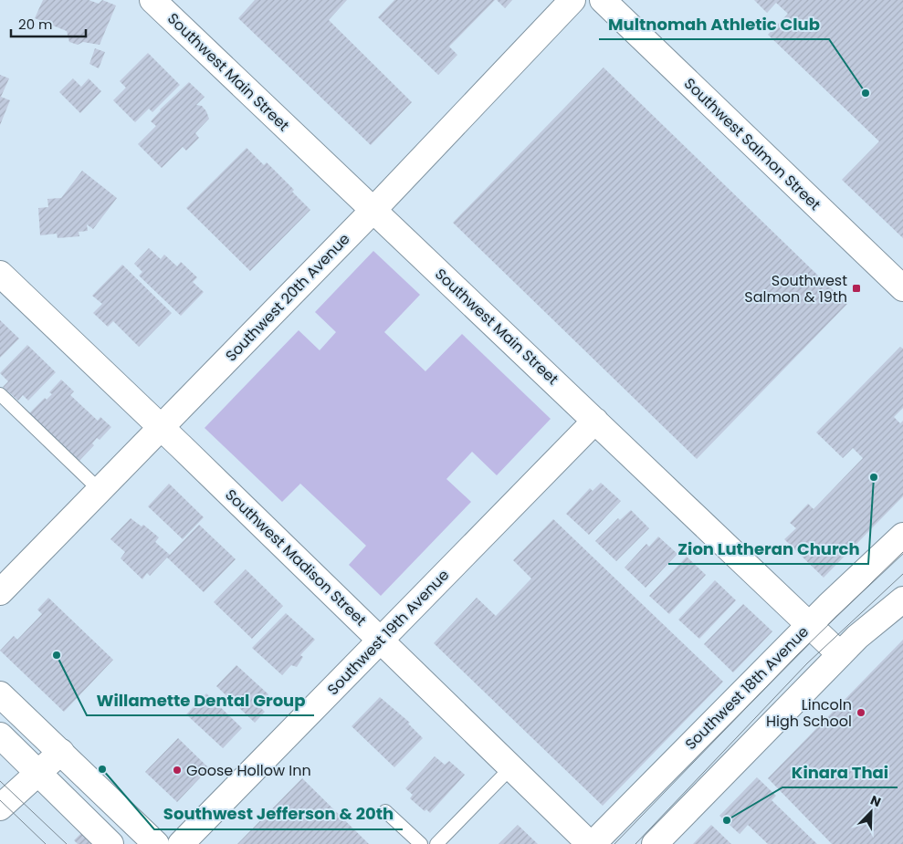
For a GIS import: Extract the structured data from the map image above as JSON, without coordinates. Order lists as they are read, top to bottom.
{
  "streets": {
    "street": [
      "Southwest Main Street",
      "Southwest Salmon Street",
      "Southwest 20th Avenue",
      "Southwest Madison Street",
      "Southwest 19th Avenue",
      "Southwest 18th Avenue"
    ]
  },
  "crossings": [
    ["Southwest Main Street", "Southwest 20th Avenue"],
    ["Southwest Main Street", "Southwest 19th Avenue"],
    ["Southwest Main Street", "Southwest 18th Avenue"],
    ["Southwest 20th Avenue", "Southwest Madison Street"],
    ["Southwest Madison Street", "Southwest 19th Avenue"],
    ["Southwest Madison Street", "Southwest 18th Avenue"]
  ],
  "places": {
    "other": [
      "Multnomah Athletic Club",
      "Zion Lutheran Church",
      "Willamette Dental Group",
      "Lincoln High School",
      "Southwest Jefferson & 20th",
      "Goose Hollow Inn",
      "Kinara Thai"
    ],
    "transit": ["Southwest Salmon & 19th"]
  },
  "scale_bar": "20 m",
  "north": "top right"
}
